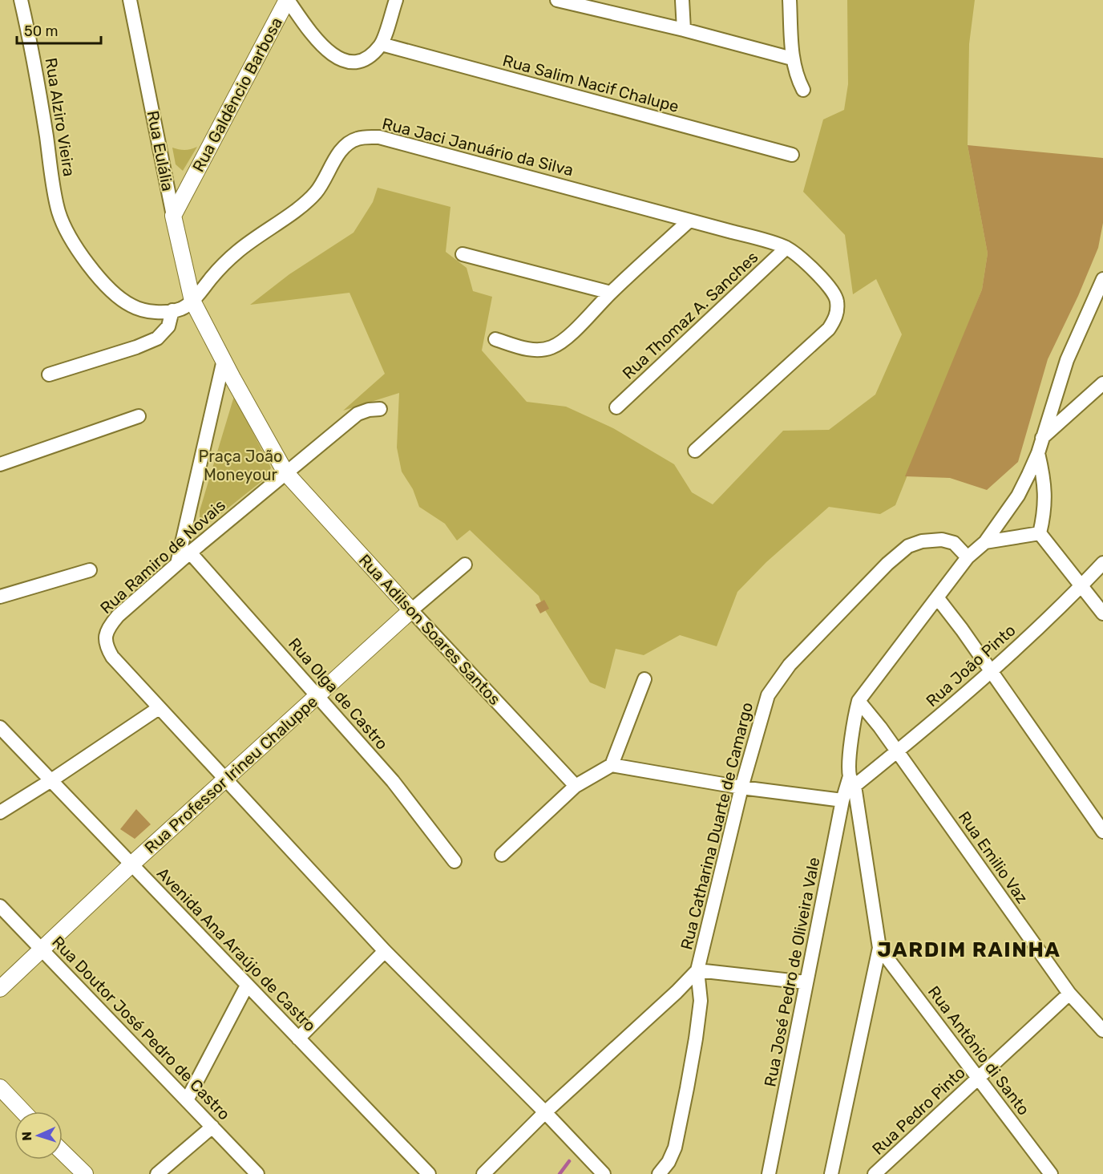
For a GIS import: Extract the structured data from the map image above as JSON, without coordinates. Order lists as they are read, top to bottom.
{
  "streets": {
    "street": [
      "Rua Salim Nacif Chalupe",
      "Rua Galdêncio Barbosa",
      "Rua Alziro Vieira",
      "Rua Jaci Januário da Silva",
      "Rua Eulália",
      "Rua Thomaz A. Sanches",
      "Rua Ramiro de Novais",
      "Rua Adilson Soares Santos",
      "Rua João Pinto",
      "Rua Olga de Castro",
      "Rua Professor Irineu Chaluppe",
      "Rua Catharina Duarte de Camargo",
      "Rua Emilio Vaz",
      "Avenida Ana Araújo de Castro",
      "Rua José Pedro de Oliveira Vale",
      "Rua Doutor José Pedro de Castro",
      "Rua Antônio di Santo",
      "Rua Pedro Pinto"
    ]
  },
  "crossings": [
    ["Rua Galdêncio Barbosa", "Rua Eulália"],
    ["Rua Jaci Januário da Silva", "Rua Eulália"],
    ["Rua Jaci Januário da Silva", "Rua Thomaz A. Sanches"],
    ["Rua Eulália", "Rua Adilson Soares Santos"],
    ["Rua Ramiro de Novais", "Rua Adilson Soares Santos"],
    ["Rua Ramiro de Novais", "Rua Olga de Castro"],
    ["Rua Adilson Soares Santos", "Rua Professor Irineu Chaluppe"],
    ["Rua João Pinto", "Rua Emilio Vaz"],
    ["Rua João Pinto", "Rua José Pedro de Oliveira Vale"],
    ["Rua Olga de Castro", "Rua Professor Irineu Chaluppe"],
    ["Rua Professor Irineu Chaluppe", "Avenida Ana Araújo de Castro"],
    ["Rua Professor Irineu Chaluppe", "Rua Doutor José Pedro de Castro"],
    ["Rua Emilio Vaz", "Rua Pedro Pinto"],
    ["Rua Antônio di Santo", "Rua Pedro Pinto"]
  ],
  "districts": ["JARDIM RAINHA"],
  "parks": ["Praça João Moneyour"],
  "scale_bar": "50 m",
  "north": "left"
}
